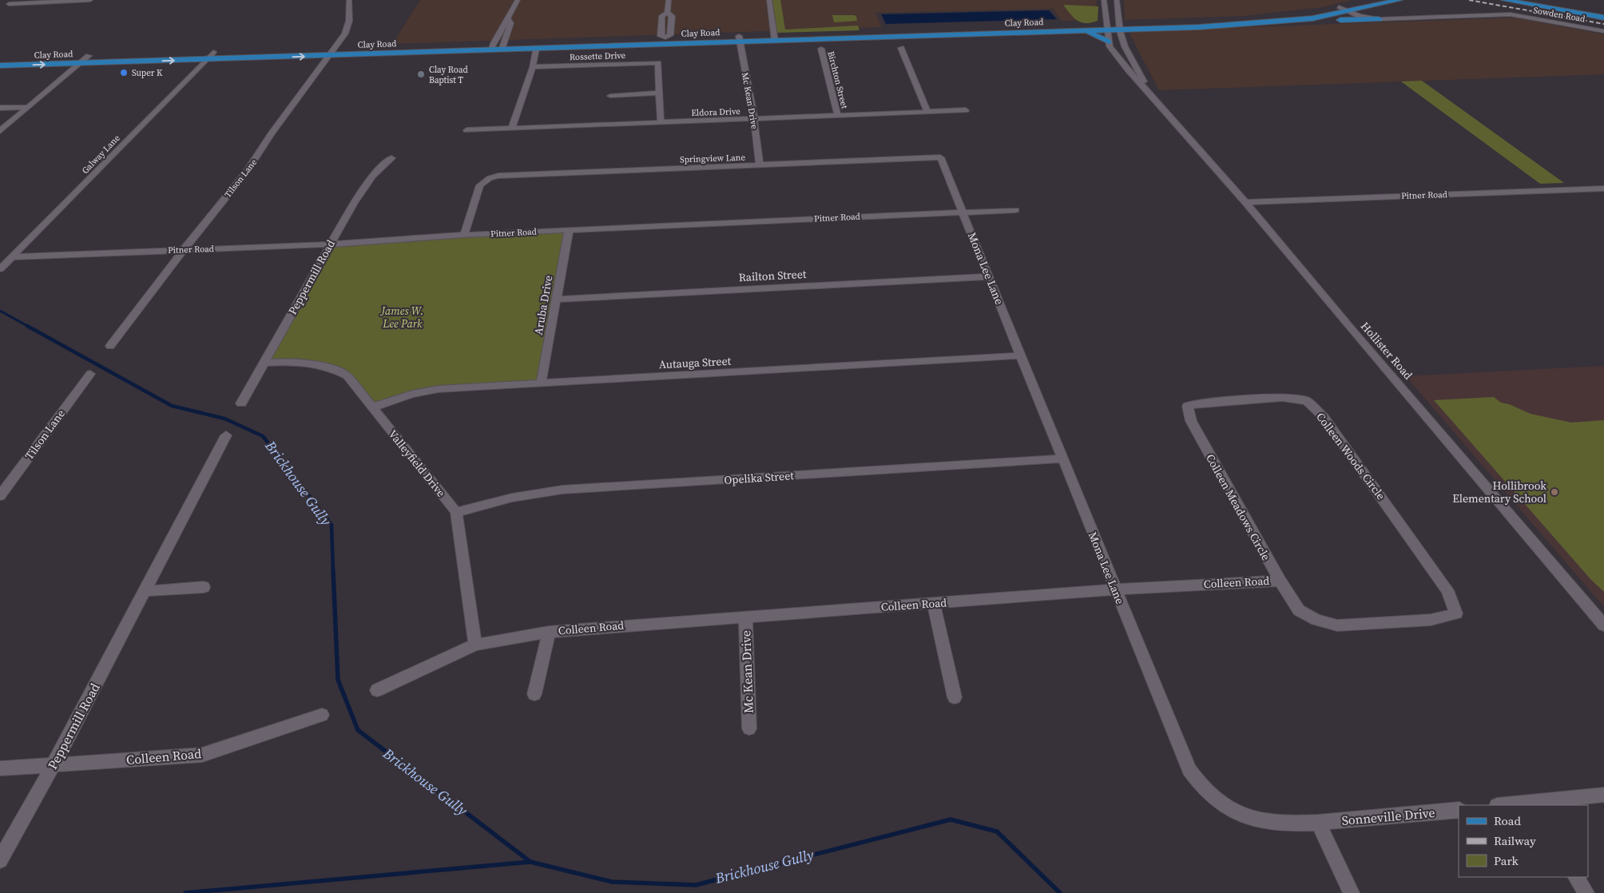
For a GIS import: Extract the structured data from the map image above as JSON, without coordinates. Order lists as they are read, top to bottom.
{
  "streets": {
    "main road": ["Clay Road"],
    "street": [
      "Sowden Road",
      "Rossette Drive",
      "Birchton Street",
      "Mc Kean Drive",
      "Eldora Drive",
      "Galway Lane",
      "Springview Lane",
      "Tilson Lane",
      "Pitner Road",
      "Mona Lee Lane",
      "Railton Street",
      "Peppermill Road",
      "Aruba Drive",
      "Hollister Road",
      "Autauga Street",
      "Colleen Woods Circle",
      "Valleyfield Drive",
      "Opelika Street",
      "Colleen Meadows Circle",
      "Colleen Road",
      "Sonneville Drive"
    ]
  },
  "crossings": [
    ["Sowden Road", "Clay Road"],
    ["Clay Road", "Mc Kean Drive"],
    ["Clay Road", "Galway Lane"],
    ["Clay Road", "Tilson Lane"],
    ["Clay Road", "Hollister Road"],
    ["Birchton Street", "Eldora Drive"],
    ["Mc Kean Drive", "Eldora Drive"],
    ["Mc Kean Drive", "Springview Lane"],
    ["Mc Kean Drive", "Colleen Road"],
    ["Galway Lane", "Pitner Road"],
    ["Springview Lane", "Pitner Road"],
    ["Springview Lane", "Mona Lee Lane"],
    ["Tilson Lane", "Pitner Road"],
    ["Pitner Road", "Mona Lee Lane"],
    ["Pitner Road", "Peppermill Road"],
    ["Pitner Road", "Aruba Drive"],
    ["Pitner Road", "Hollister Road"],
    ["Mona Lee Lane", "Railton Street"],
    ["Mona Lee Lane", "Autauga Street"],
    ["Mona Lee Lane", "Opelika Street"],
    ["Mona Lee Lane", "Colleen Road"],
    ["Mona Lee Lane", "Sonneville Drive"],
    ["Railton Street", "Aruba Drive"],
    ["Peppermill Road", "Valleyfield Drive"],
    ["Peppermill Road", "Colleen Road"],
    ["Aruba Drive", "Autauga Street"],
    ["Autauga Street", "Valleyfield Drive"],
    ["Colleen Woods Circle", "Colleen Meadows Circle"],
    ["Valleyfield Drive", "Opelika Street"],
    ["Colleen Meadows Circle", "Colleen Road"]
  ],
  "water": ["Brickhouse Gully"],
  "parks": ["James W. Lee Park"],
  "places": ["Super K", "Clay Road Baptist T", "Hollibrook Elementary School"],
  "legend": ["Road", "Railway", "Park"]
}
